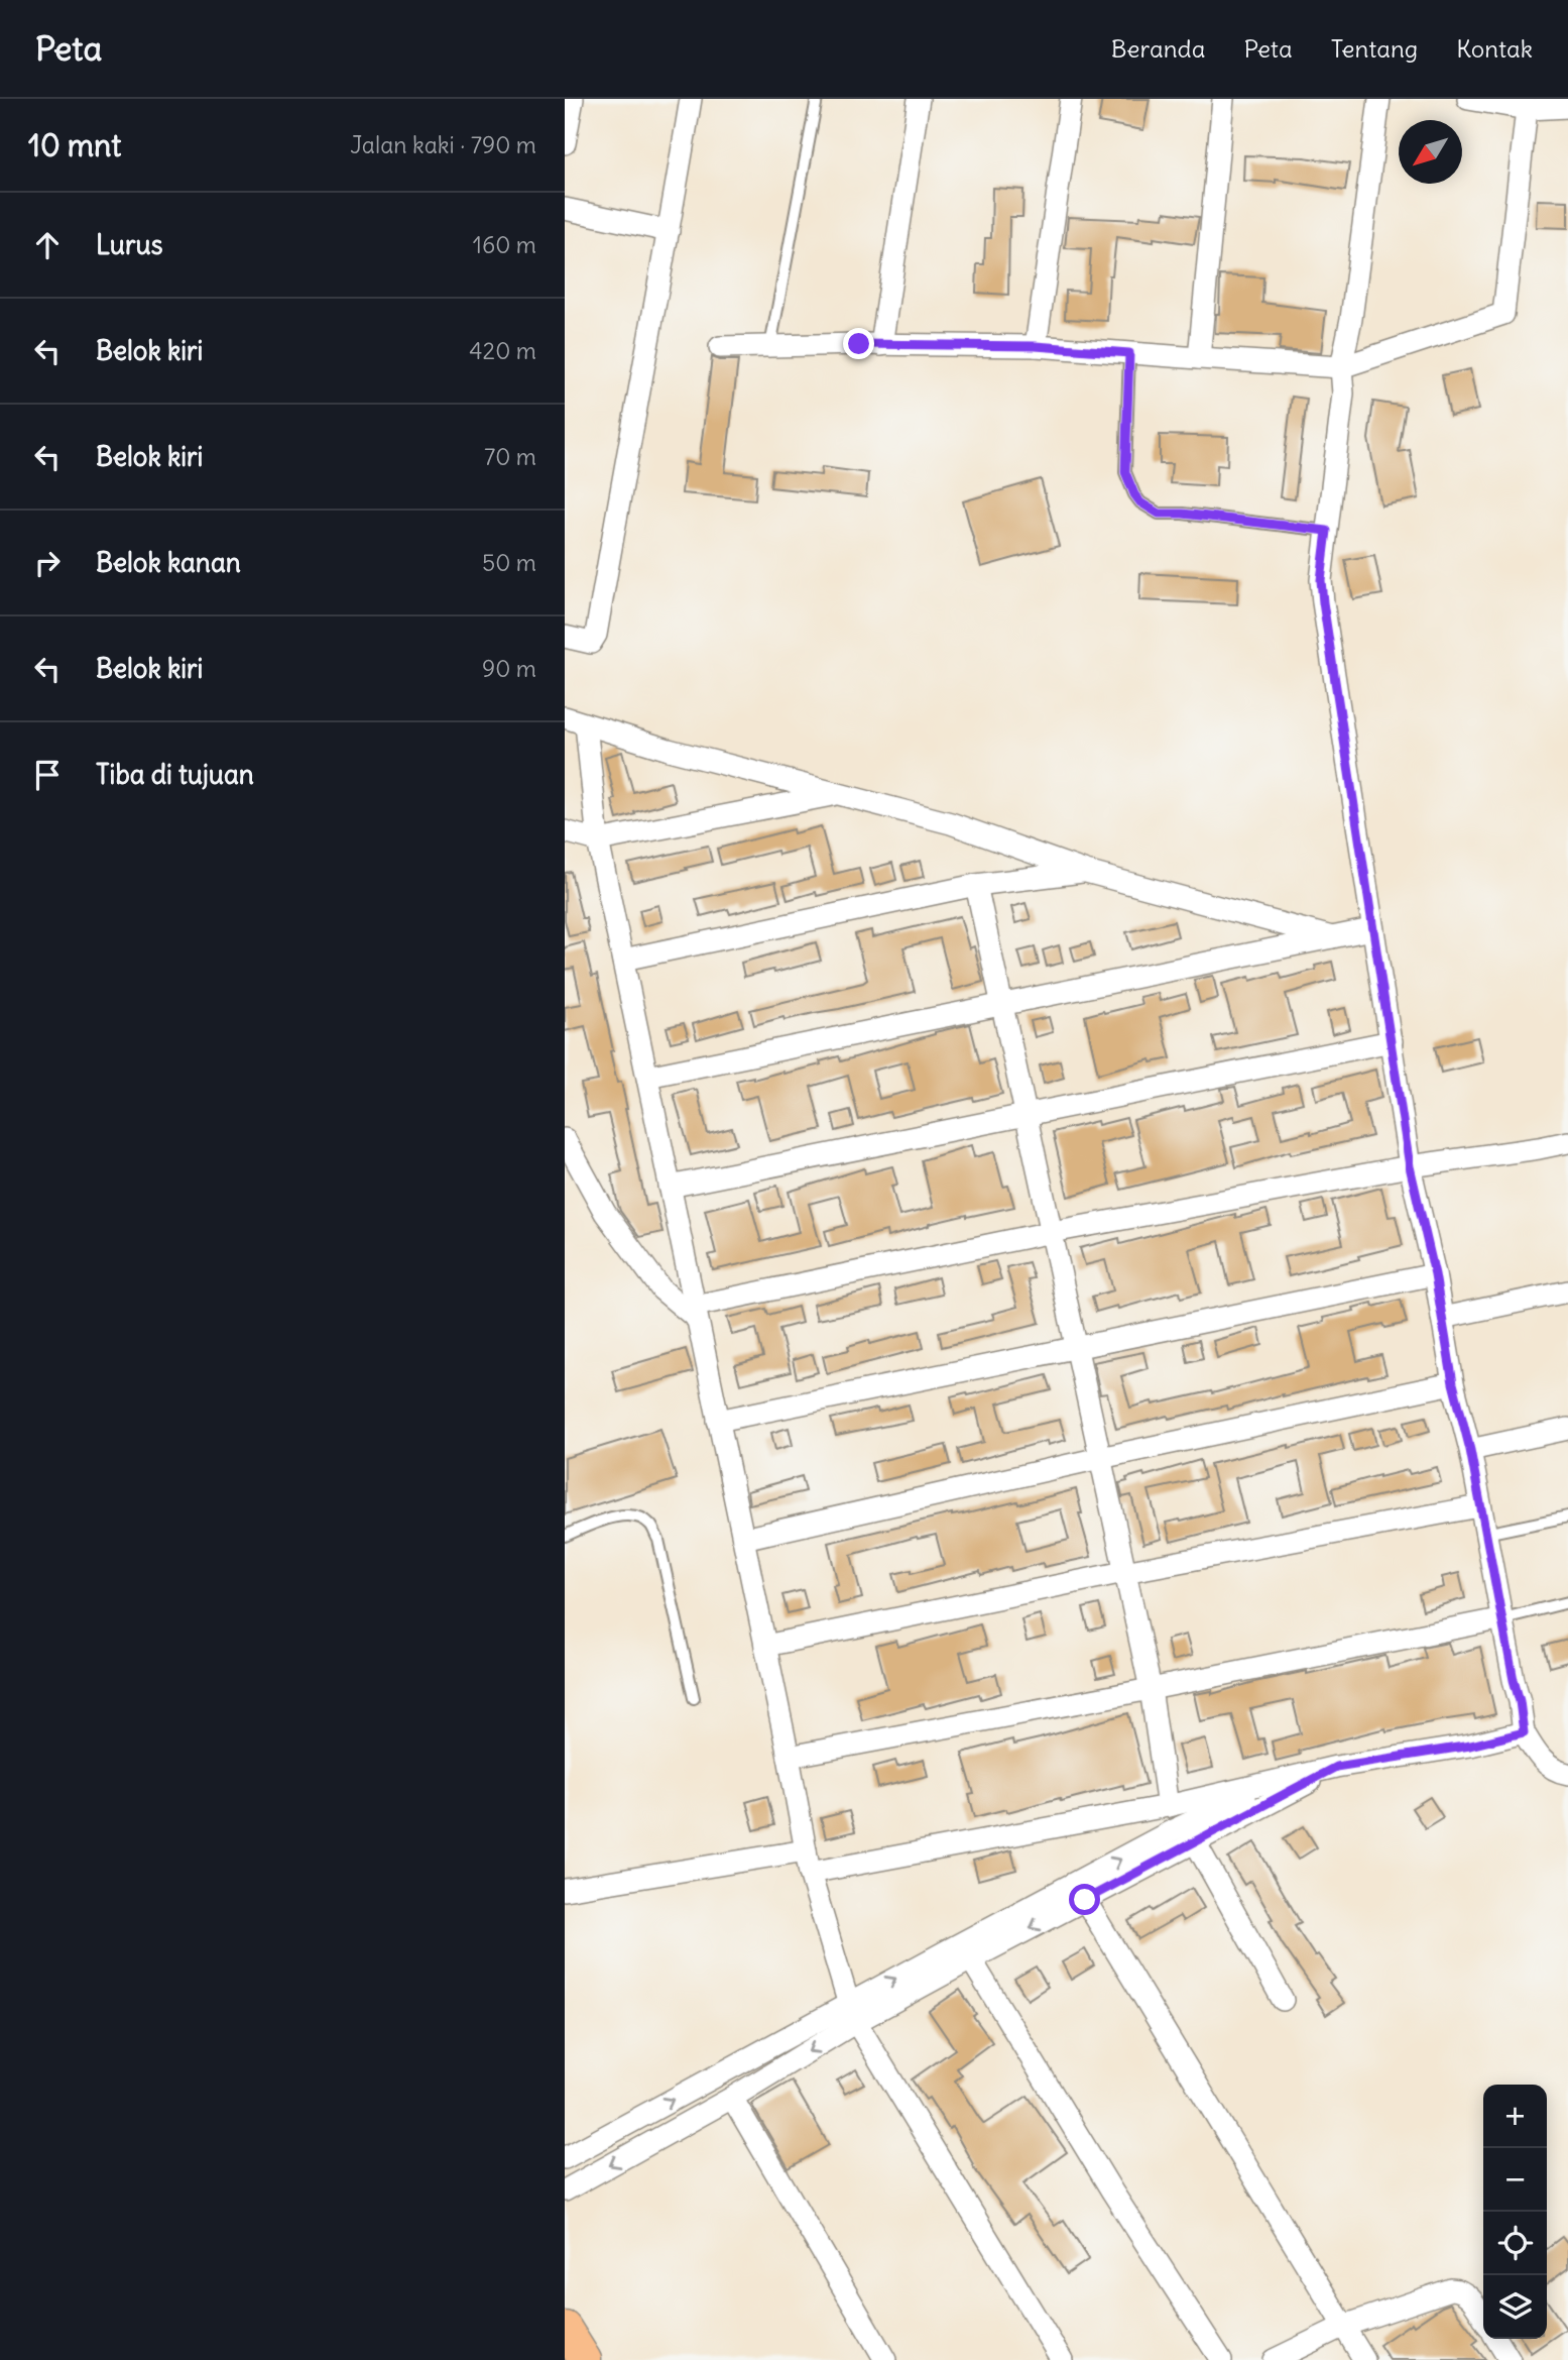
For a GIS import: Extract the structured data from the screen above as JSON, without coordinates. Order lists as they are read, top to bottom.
{
  "north": "bottom left",
  "page": {
    "header": "Peta",
    "nav": [
      "Beranda",
      "Peta",
      "Tentang",
      "Kontak"
    ],
    "heading": ["10 mnt", "Jalan kaki · 790 m"],
    "list": [
      ["Lurus", "160 m"],
      ["Belok kiri", "420 m"],
      ["Belok kiri", "70 m"],
      ["Belok kanan", "50 m"],
      ["Belok kiri", "90 m"],
      "Tiba di tujuan"
    ],
    "map_buttons": ["+", "−"]
  }
}
